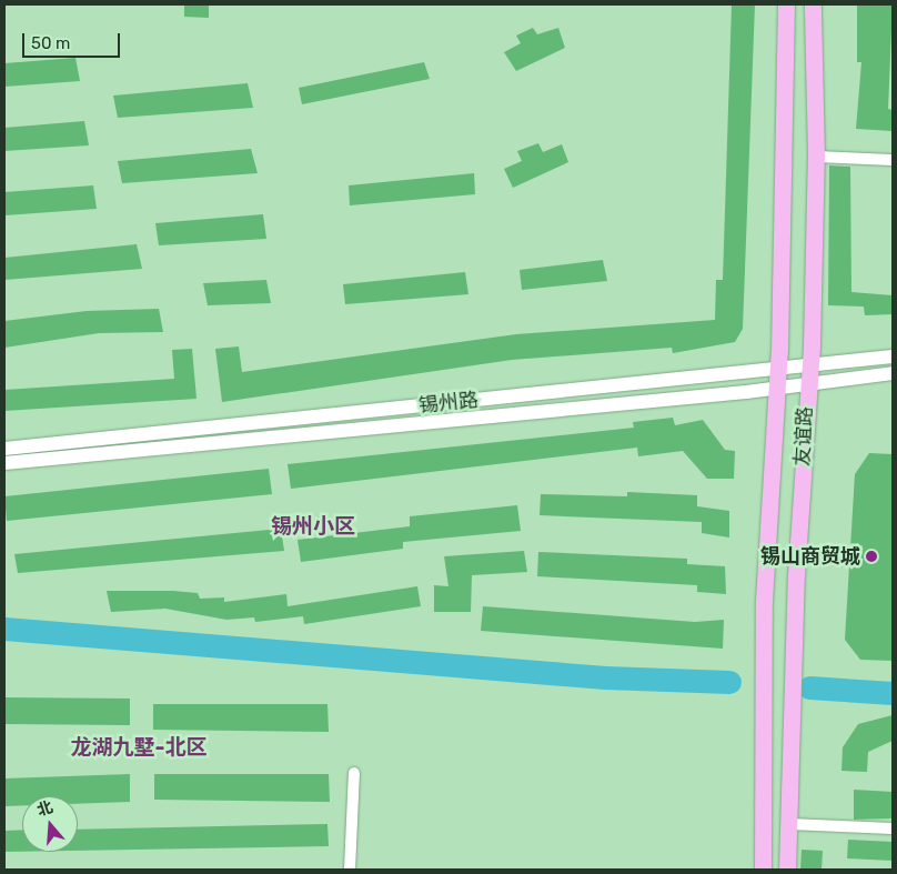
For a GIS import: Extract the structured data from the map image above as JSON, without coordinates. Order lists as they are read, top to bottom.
{
  "streets": {
    "main road": ["友谊路"],
    "street": ["锡州路"]
  },
  "crossings": [
    ["锡州路", "友谊路"]
  ],
  "districts": ["锡州小区", "龙湖九墅-北区"],
  "places": ["锡山商贸城"],
  "scale_bar": "50 m",
  "north": "top"
}
